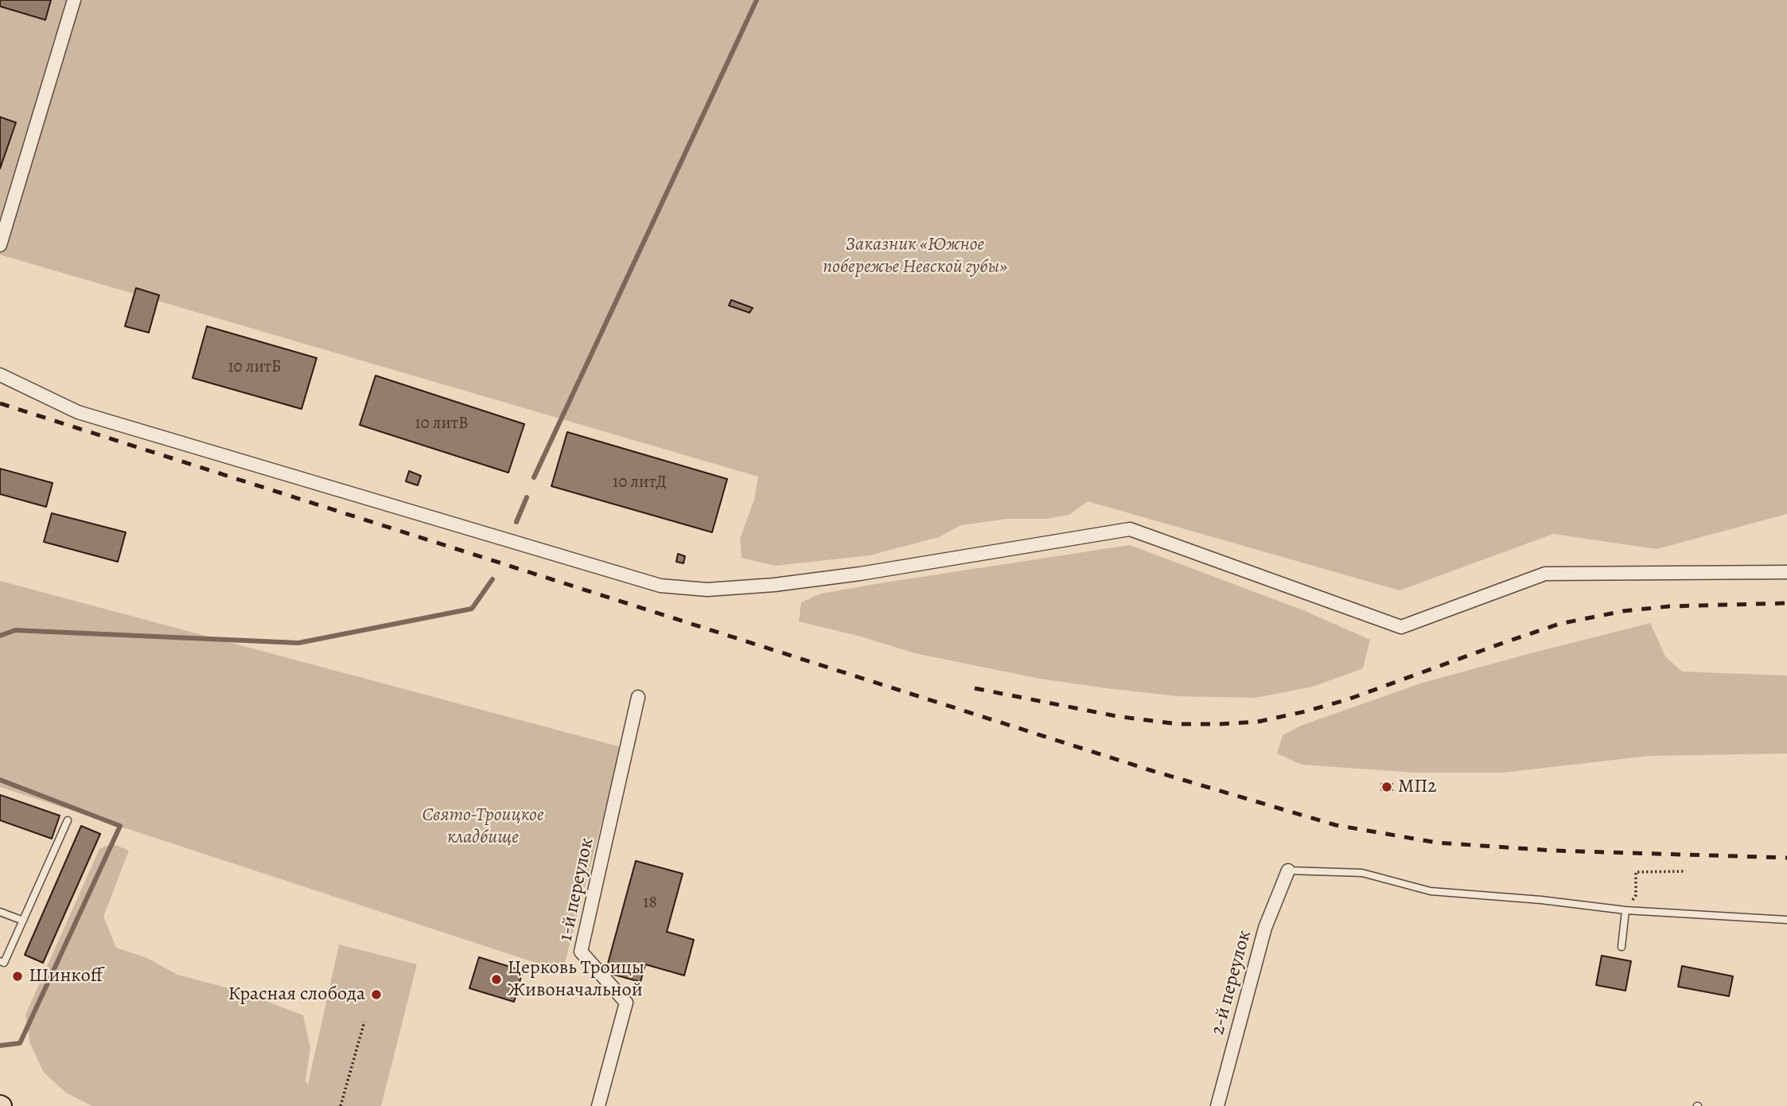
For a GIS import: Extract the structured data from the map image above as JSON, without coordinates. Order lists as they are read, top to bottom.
{
  "streets": {
    "street": ["1-й переулок", "2-й переулок"]
  },
  "parks": ["Заказник «Южное побережье Невской губы»", "Свято-Троицкое кладбище"],
  "places": [
    "МП2",
    "Шинкoff",
    "Церковь Троицы Живоначальной",
    "Красная слобода"
  ],
  "house_numbers": [
    "10 литБ",
    "10 литВ",
    "10 литД",
    "18"
  ]
}
